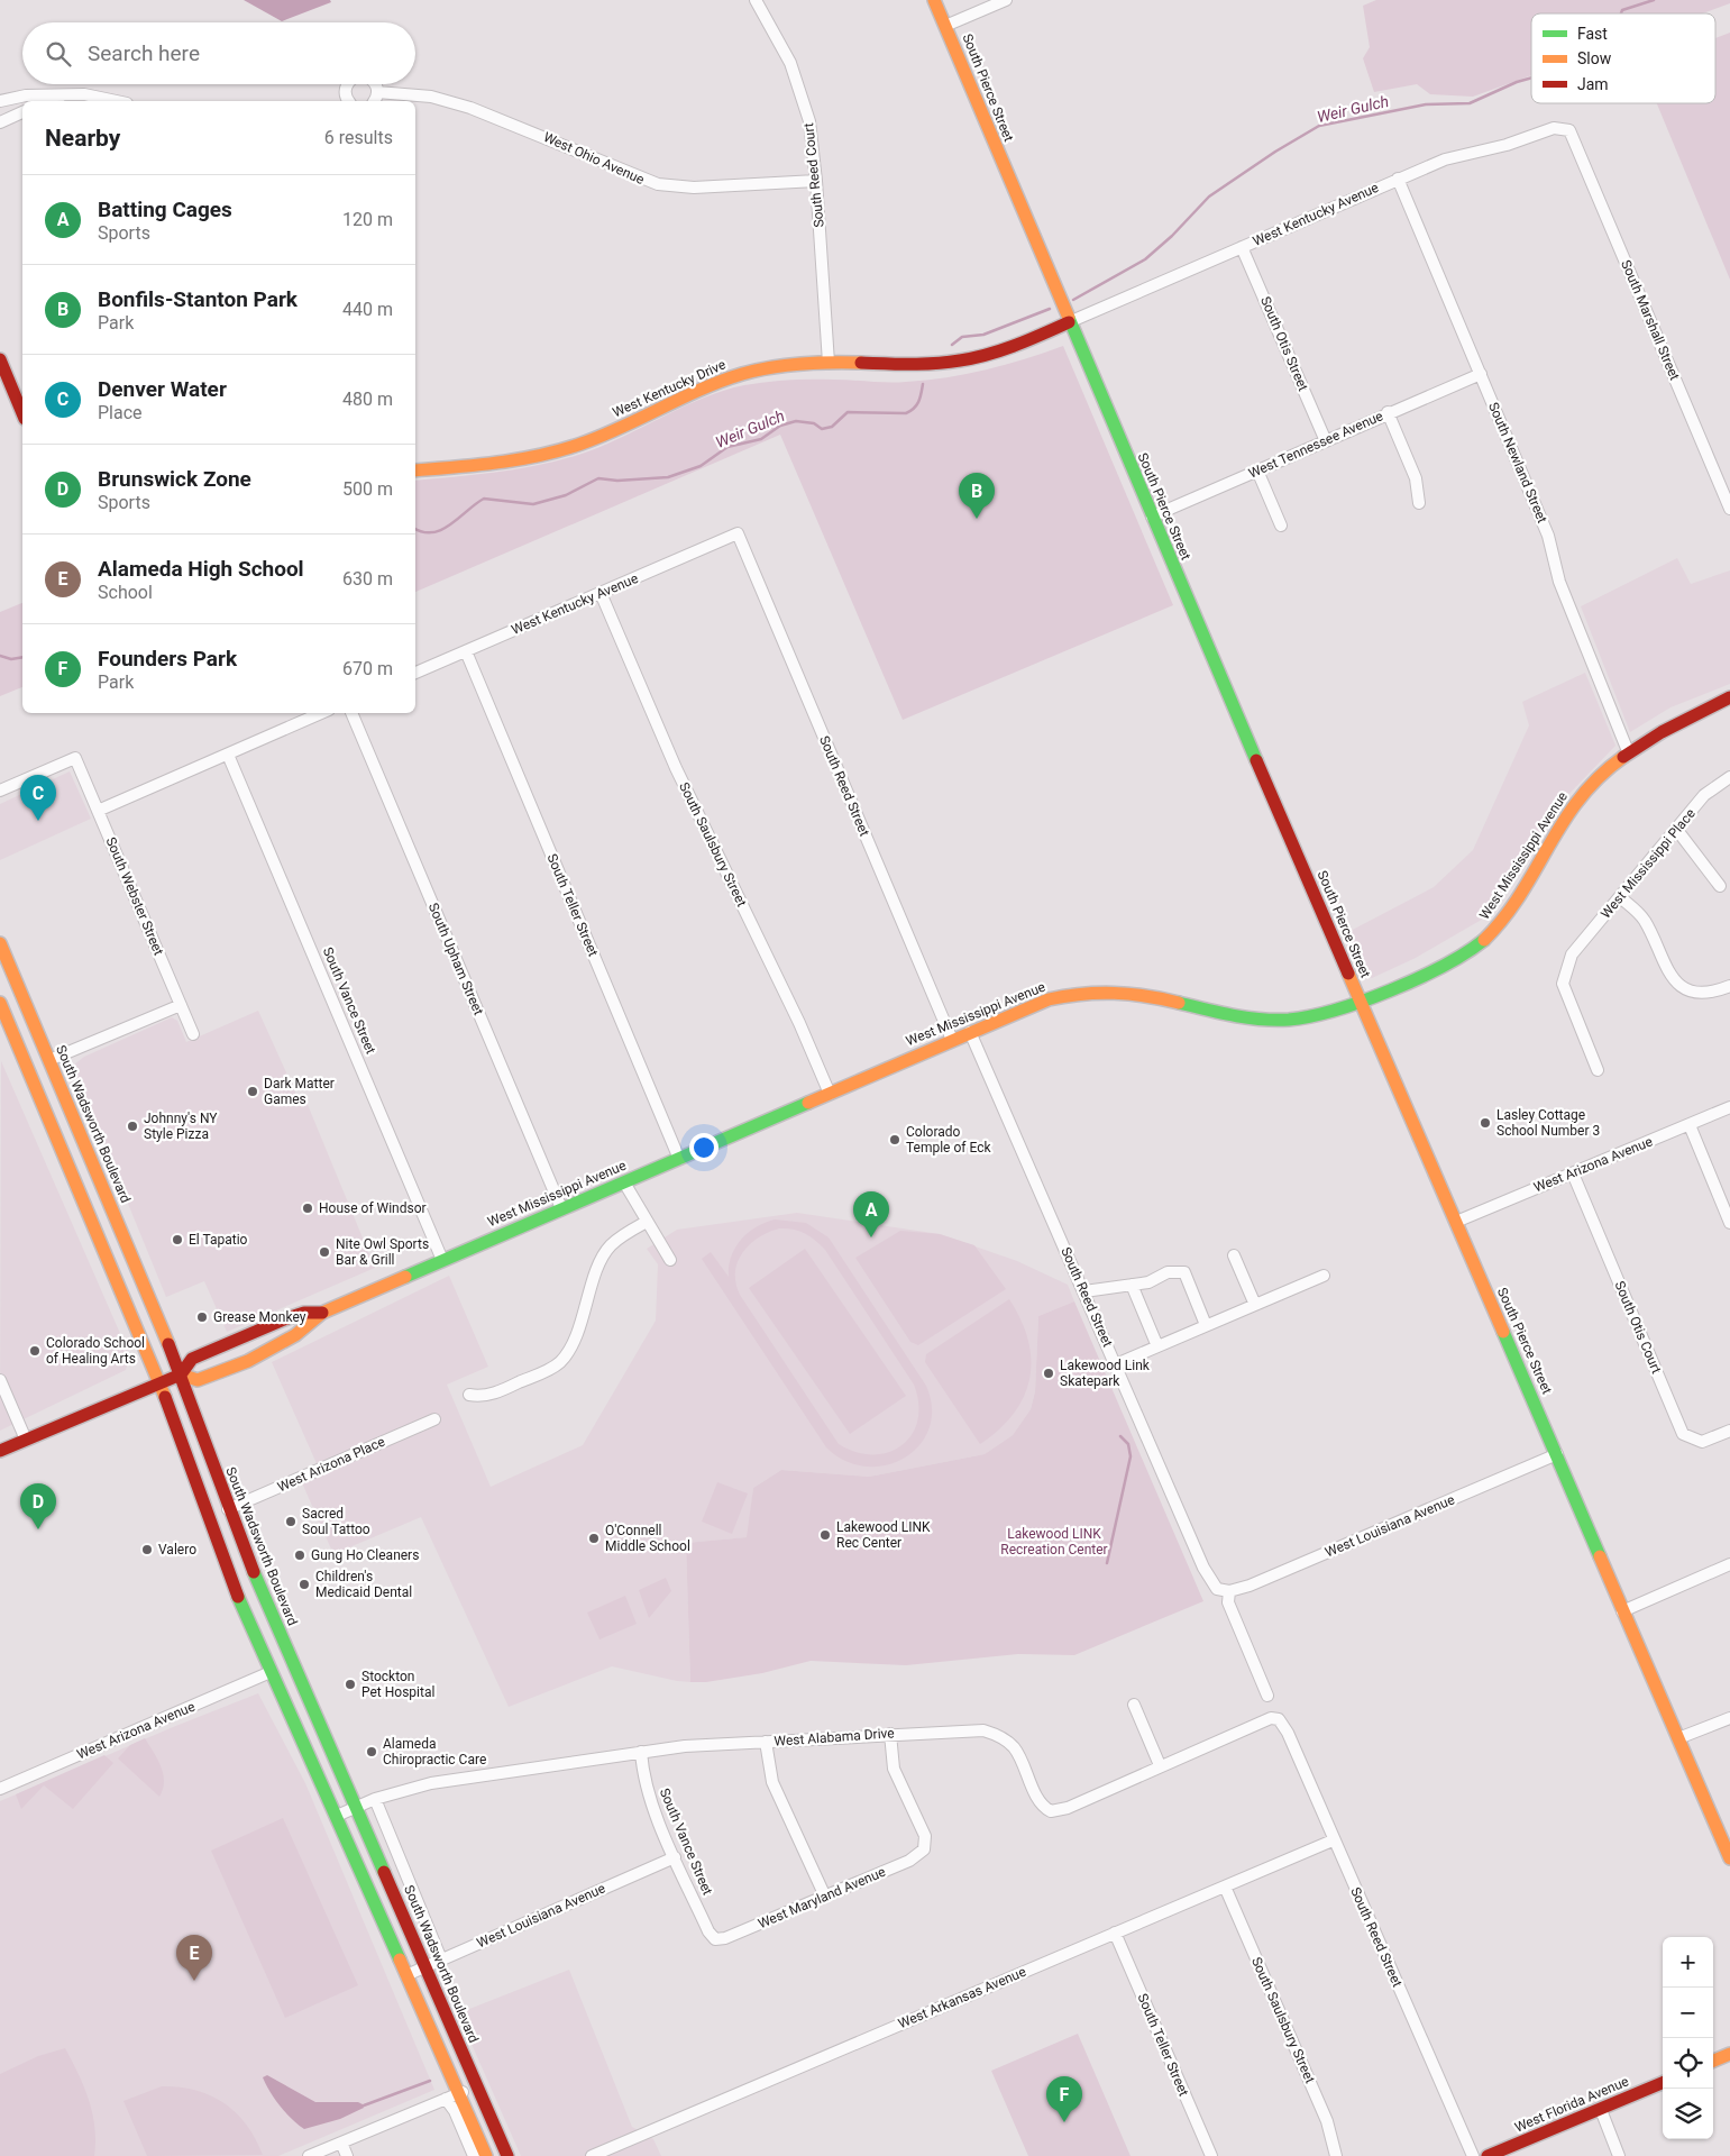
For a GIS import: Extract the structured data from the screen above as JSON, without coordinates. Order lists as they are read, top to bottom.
{
  "streets": {
    "main road": [
      "South Pierce Street",
      "West Kentucky Drive",
      "West Mississippi Avenue",
      "South Wadsworth Boulevard",
      "West Florida Avenue"
    ],
    "street": [
      "West Ohio Avenue",
      "South Reed Court",
      "West Kentucky Avenue",
      "South Marshall Street",
      "South Otis Street",
      "West Tennessee Avenue",
      "South Newland Street",
      "South Reed Street",
      "South Saulsbury Street",
      "West Mississippi Place",
      "South Webster Street",
      "South Teller Street",
      "South Upham Street",
      "South Vance Street",
      "West Arizona Avenue",
      "South Otis Court",
      "West Arizona Place",
      "West Louisiana Avenue",
      "West Alabama Drive",
      "West Maryland Avenue",
      "West Arkansas Avenue"
    ]
  },
  "crossings": [
    ["South Pierce Street", "West Kentucky Avenue"],
    ["South Pierce Street", "West Kentucky Drive"],
    ["South Pierce Street", "West Tennessee Avenue"],
    ["South Pierce Street", "West Mississippi Avenue"],
    ["South Pierce Street", "West Arizona Avenue"],
    ["South Pierce Street", "West Louisiana Avenue"],
    ["West Ohio Avenue", "South Reed Court"],
    ["South Reed Court", "West Kentucky Drive"],
    ["West Kentucky Avenue", "South Marshall Street"],
    ["West Kentucky Avenue", "South Otis Street"],
    ["West Kentucky Avenue", "West Kentucky Drive"],
    ["West Kentucky Avenue", "South Newland Street"],
    ["West Kentucky Avenue", "South Reed Street"],
    ["West Kentucky Avenue", "South Saulsbury Street"],
    ["West Kentucky Avenue", "South Teller Street"],
    ["South Otis Street", "West Tennessee Avenue"],
    ["West Tennessee Avenue", "South Newland Street"],
    ["South Newland Street", "West Mississippi Avenue"],
    ["South Reed Street", "West Mississippi Avenue"],
    ["South Reed Street", "West Louisiana Avenue"],
    ["South Reed Street", "West Alabama Drive"],
    ["South Reed Street", "West Arkansas Avenue"],
    ["South Saulsbury Street", "West Mississippi Avenue"],
    ["South Saulsbury Street", "West Arkansas Avenue"],
    ["West Mississippi Avenue", "South Teller Street"],
    ["West Mississippi Avenue", "South Upham Street"],
    ["West Mississippi Avenue", "South Vance Street"],
    ["West Mississippi Avenue", "South Wadsworth Boulevard"],
    ["South Teller Street", "West Arkansas Avenue"],
    ["South Vance Street", "West Louisiana Avenue"],
    ["South Vance Street", "West Alabama Drive"],
    ["South Vance Street", "West Maryland Avenue"],
    ["South Wadsworth Boulevard", "West Arizona Place"],
    ["South Wadsworth Boulevard", "West Louisiana Avenue"],
    ["South Wadsworth Boulevard", "West Alabama Drive"],
    ["West Arizona Avenue", "South Otis Court"],
    ["West Alabama Drive", "West Maryland Avenue"]
  ],
  "water": ["Weir Gulch"],
  "parks": ["Lakewood LINK Recreation Center"],
  "places": [
    "Dark Matter Games",
    "Lasley Cottage School Number 3",
    "Johnny's NY Style Pizza",
    "Colorado Temple of Eck",
    "House of Windsor",
    "El Tapatio",
    "Nite Owl Sports Bar & Grill",
    "Grease Monkey",
    "Colorado School of Healing Arts",
    "Lakewood Link Skatepark",
    "Sacred Soul Tattoo",
    "Lakewood LINK Rec Center",
    "O'Connell Middle School",
    "Valero",
    "Gung Ho Cleaners",
    "Children's Medicaid Dental",
    "Stockton Pet Hospital",
    "Alameda Chiropractic Care"
  ],
  "legend": ["Fast", "Slow", "Jam"],
  "page": {
    "search": "Search here",
    "heading": ["Nearby", "6 results"],
    "list": [
      {
        "mark": "A",
        "name": "Batting Cages",
        "note": "Sports",
        "value": "120 m"
      },
      {
        "mark": "B",
        "name": "Bonfils-Stanton Park",
        "note": "Park",
        "value": "440 m"
      },
      {
        "mark": "C",
        "name": "Denver Water",
        "note": "Place",
        "value": "480 m"
      },
      {
        "mark": "D",
        "name": "Brunswick Zone",
        "note": "Sports",
        "value": "500 m"
      },
      {
        "mark": "E",
        "name": "Alameda High School",
        "note": "School",
        "value": "630 m"
      },
      {
        "mark": "F",
        "name": "Founders Park",
        "note": "Park",
        "value": "670 m"
      }
    ],
    "pins": [
      "B",
      "C",
      "A",
      "D",
      "E",
      "F"
    ],
    "map_buttons": ["+", "−"]
  }
}
